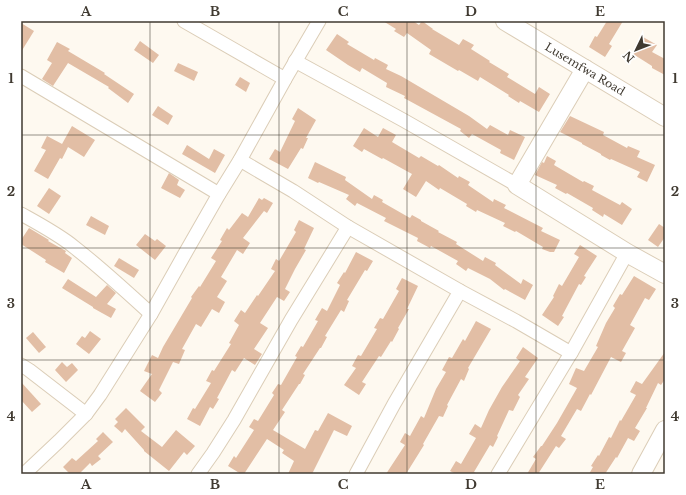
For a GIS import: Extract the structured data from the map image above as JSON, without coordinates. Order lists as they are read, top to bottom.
{
  "streets": {
    "street": ["Lusemfwa Road"]
  },
  "north": "bottom left",
  "grid": {
    "columns": [
      "A",
      "B",
      "C",
      "D",
      "E"
    ],
    "rows": [
      "1",
      "2",
      "3",
      "4"
    ]
  }
}
